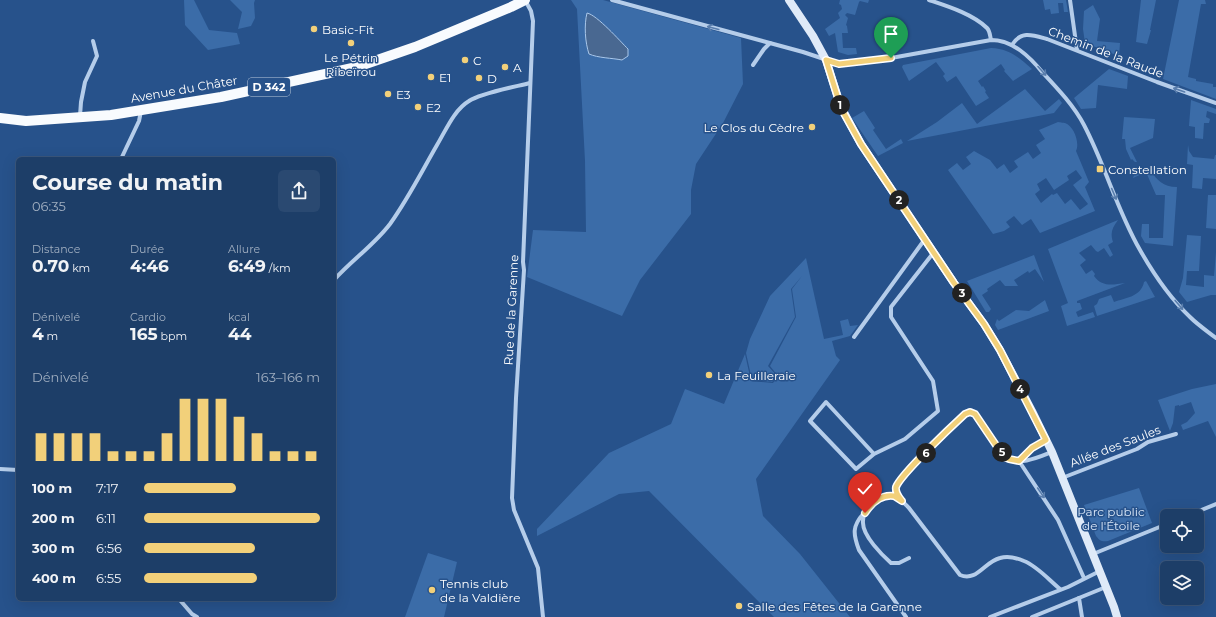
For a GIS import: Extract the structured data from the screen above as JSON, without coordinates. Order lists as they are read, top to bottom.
{
  "streets": {
    "main road": ["D 342", "Avenue du Châter"],
    "street": ["Chemin de la Raude", "Rue de la Garenne", "Allée des Saules"]
  },
  "crossings": [
    ["Avenue du Châter", "Rue de la Garenne"]
  ],
  "one_way": ["Chemin de la Raude"],
  "parks": ["Parc public de l'Étoile"],
  "places": {
    "other": [
      "Basic-Fit",
      "Le Pétrin Ribeïrou",
      "C",
      "A",
      "E1",
      "D",
      "E3",
      "E2",
      "Le Clos du Cèdre",
      "La Feuilleraie",
      "Tennis club de la Valdière",
      "Salle des Fêtes de la Garenne"
    ],
    "transit": ["Constellation"]
  },
  "page": {
    "pins": [
      "1",
      "2",
      "3",
      "4",
      "5",
      "6"
    ],
    "heading": ["Course du matin", "06:35"],
    "stats": [
      ["Distance", "0.70 km"],
      ["Durée", "4:46"],
      ["Allure", "6:49 /km"],
      ["Dénivelé", "4 m"],
      ["Cardio", "165 bpm"],
      ["kcal", "44"]
    ],
    "chart": ["Dénivelé", "163–166 m"],
    "list": [
      {
        "name": "100 m",
        "note": "7:17"
      },
      {
        "name": "200 m",
        "note": "6:11"
      },
      {
        "name": "300 m",
        "note": "6:56"
      },
      {
        "name": "400 m",
        "note": "6:55"
      }
    ]
  }
}
